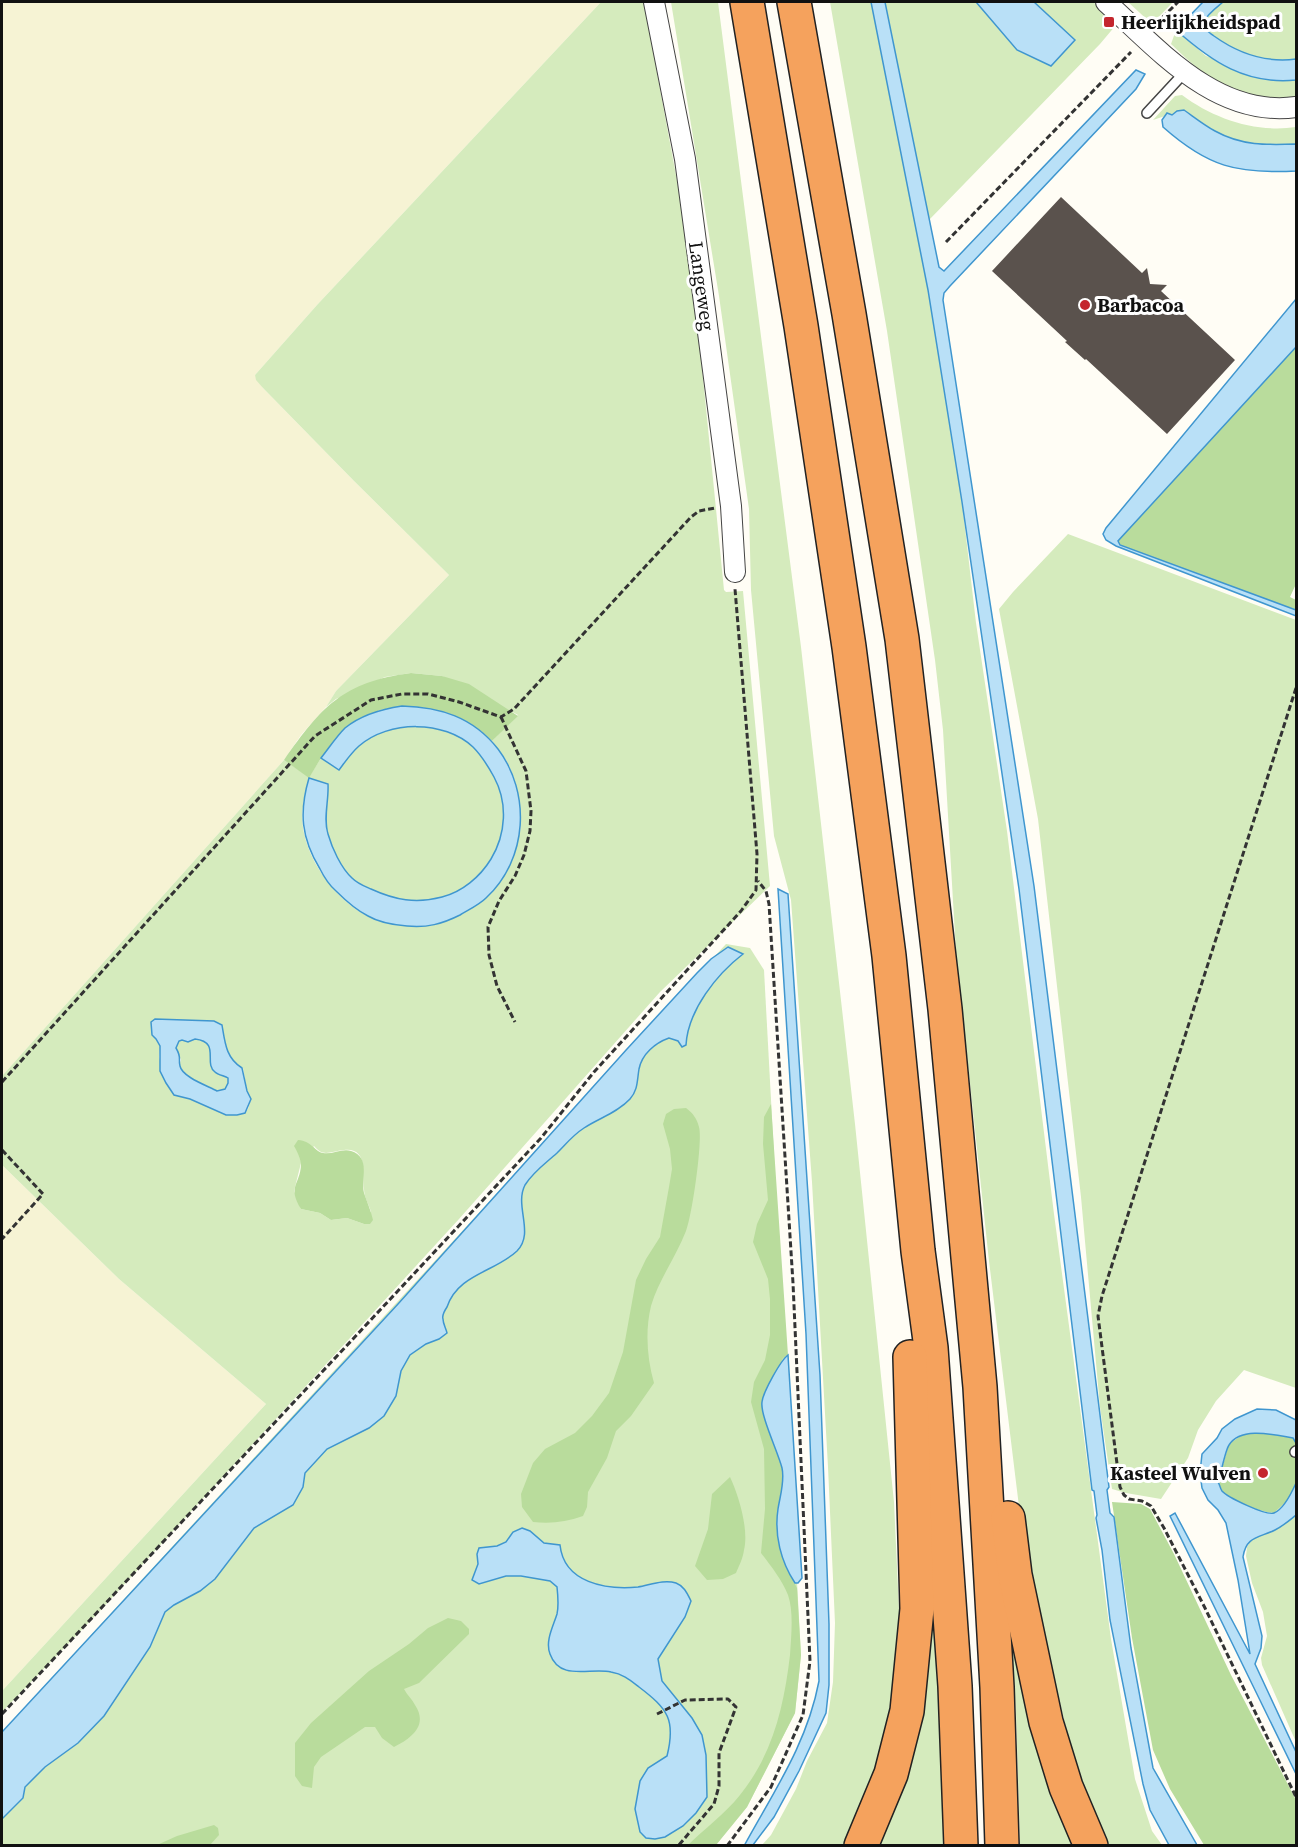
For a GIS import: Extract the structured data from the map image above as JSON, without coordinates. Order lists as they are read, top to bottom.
{
  "streets": {
    "street": ["Langeweg"]
  },
  "places": {
    "transit": ["Heerlijkheidspad"],
    "other": ["Barbacoa", "Kasteel Wulven"]
  }
}
